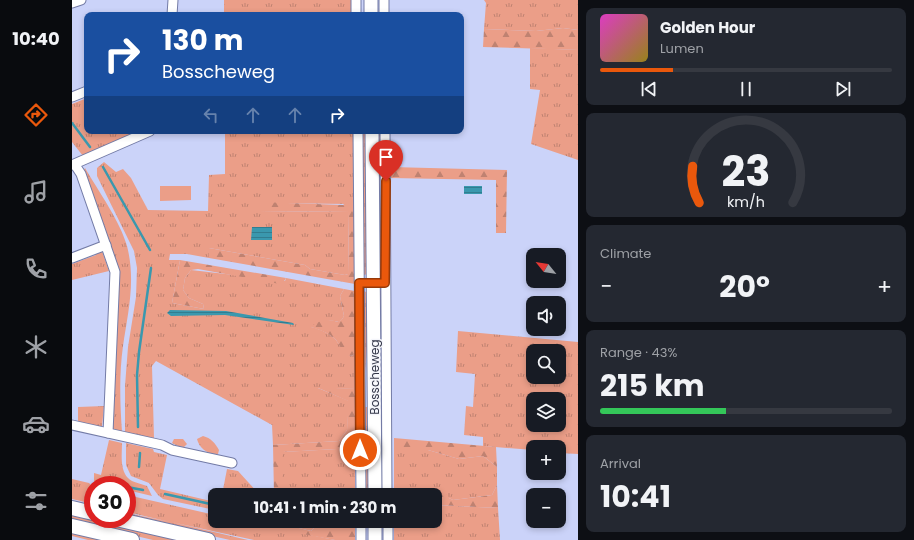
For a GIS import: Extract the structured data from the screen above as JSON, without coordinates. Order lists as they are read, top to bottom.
{
  "streets": {
    "main road": ["Bosscheweg"]
  },
  "north": "top left",
  "page": {
    "tabs": "10:40",
    "turn": ["130 m", "Bosscheweg"],
    "song": ["Golden Hour", "Lumen"],
    "tile": [
      "Climate",
      ["Range · 43%", "215 km"],
      ["Arrival", "10:41"]
    ],
    "map_buttons": ["+", "−"],
    "heat": ["−", "20°", "+"],
    "limit": "30",
    "trip": "10:41 · 1 min · 230 m",
    "gauge": ["23", "km/h"]
  }
}
